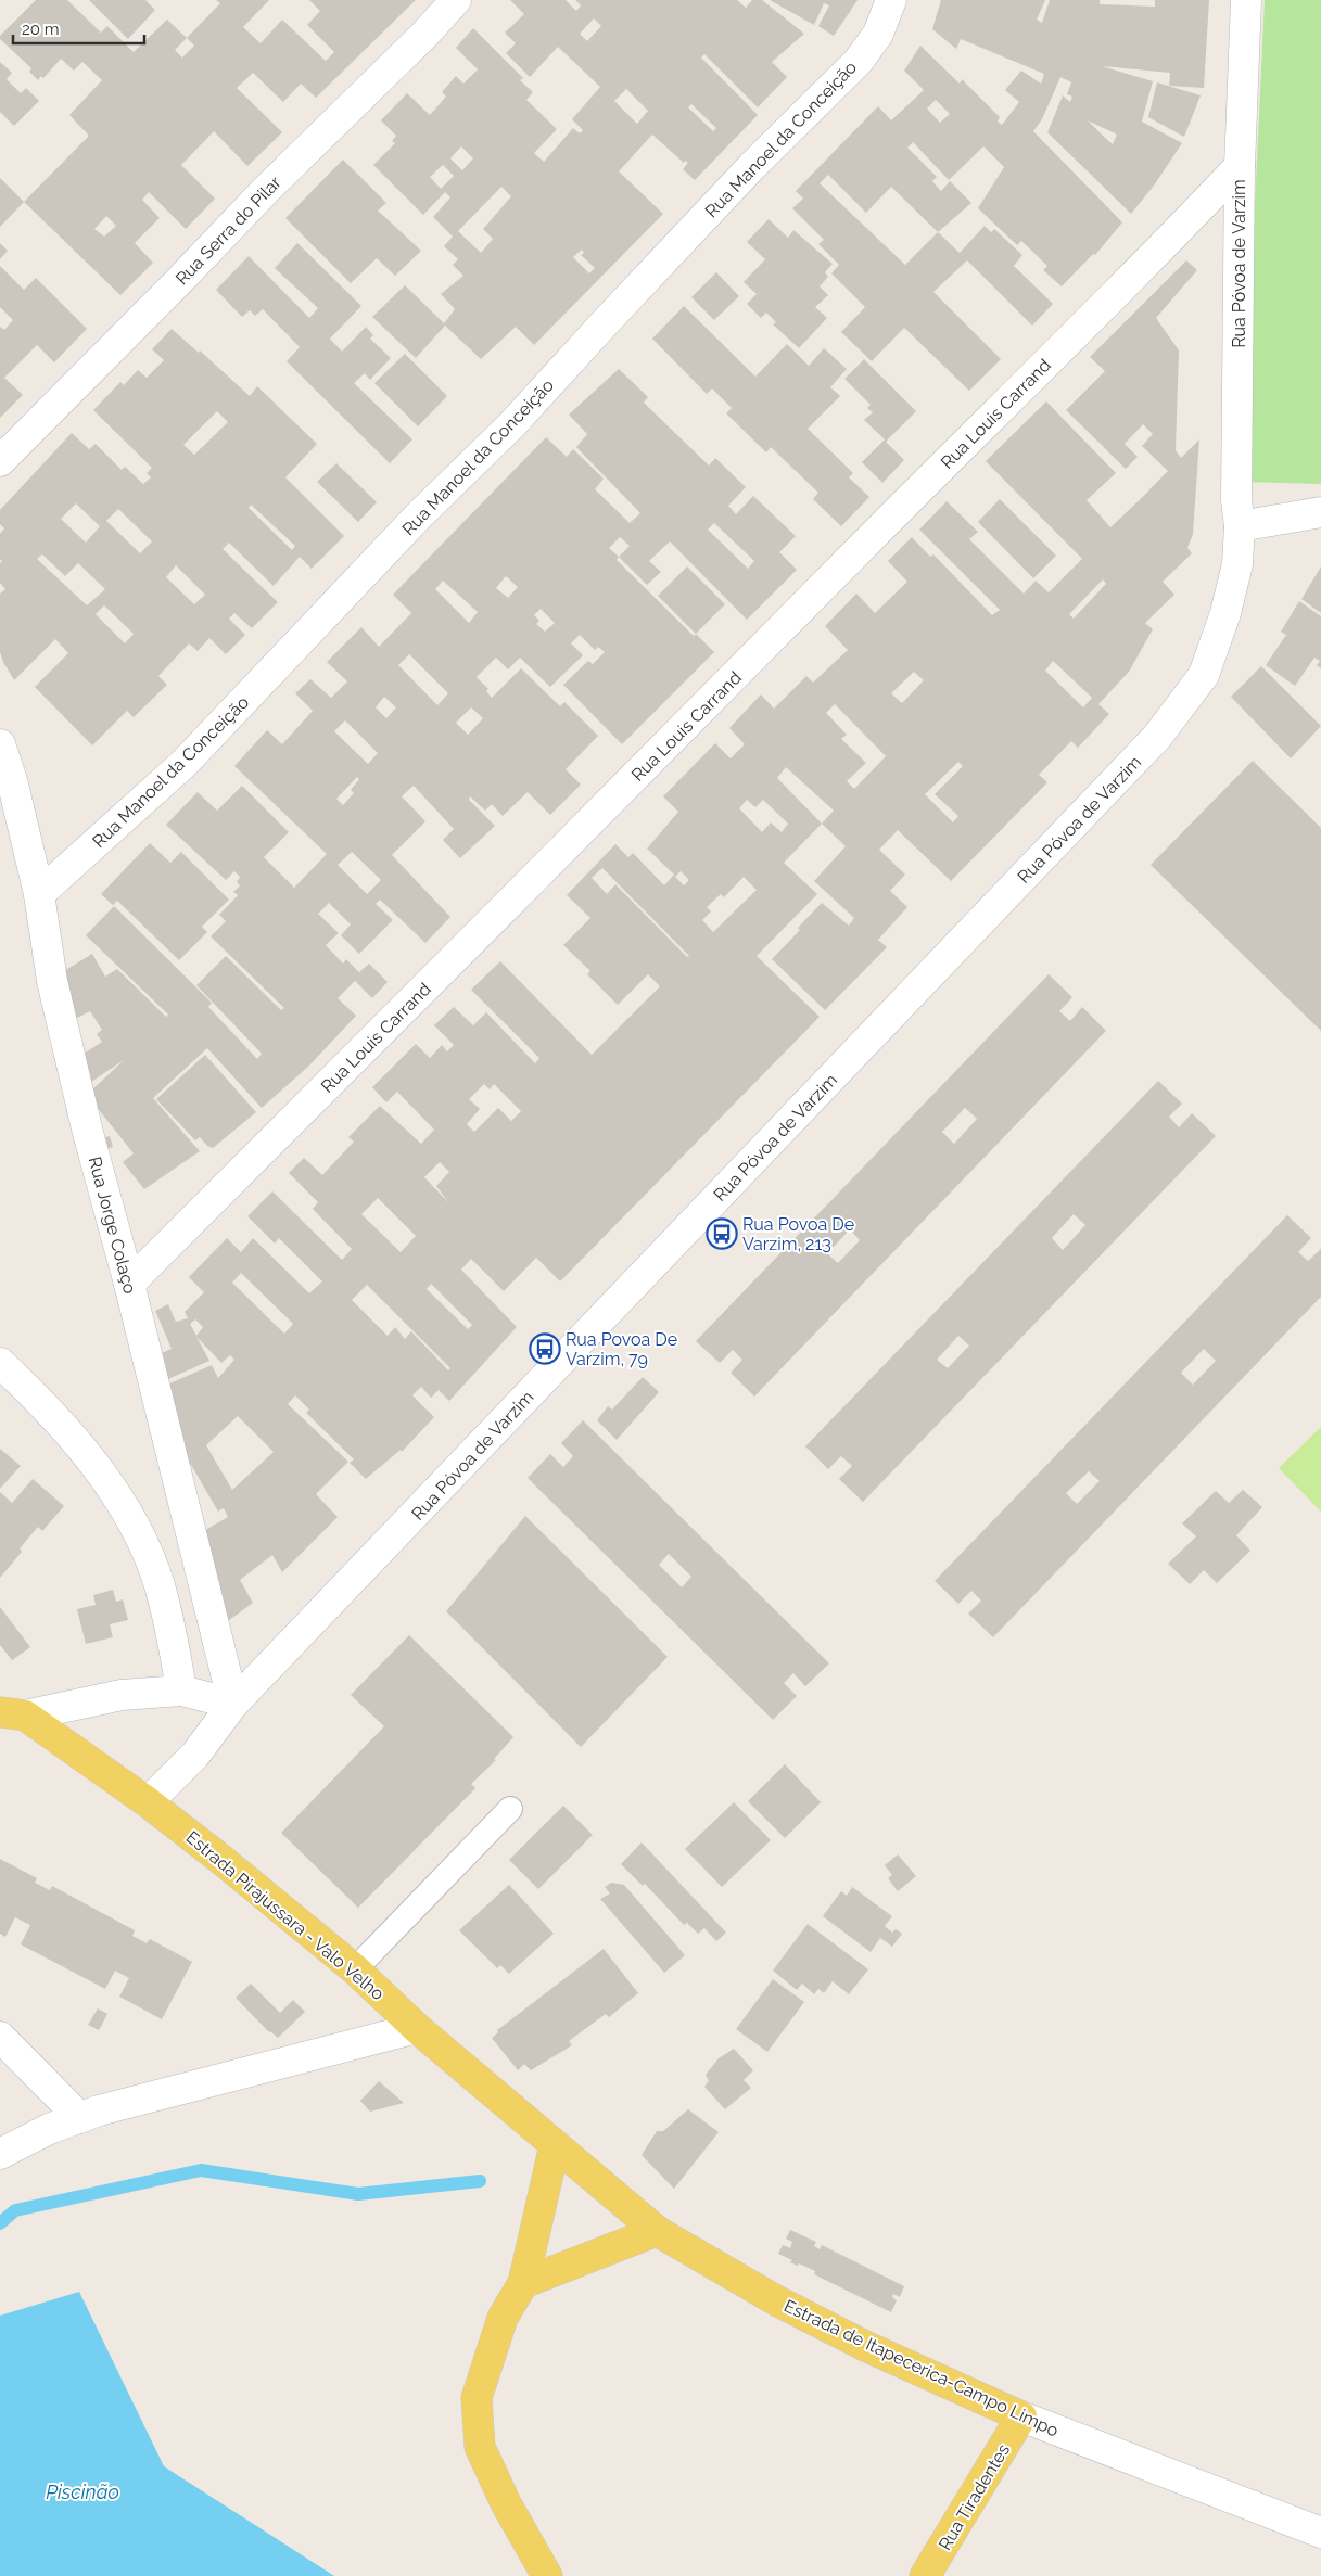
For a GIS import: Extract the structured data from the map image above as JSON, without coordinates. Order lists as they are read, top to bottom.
{
  "streets": {
    "main road": ["Estrada Pirajussara - Valo Velho", "Estrada de Itapecerica-Campo Limpo", "Rua Tiradentes"],
    "street": [
      "Rua Manoel da Conceição",
      "Rua Serra do Pilar",
      "Rua Póvoa de Varzim",
      "Rua Louis Carrand",
      "Rua Jorge Colaço"
    ]
  },
  "crossings": [
    ["Rua Manoel da Conceição", "Rua Jorge Colaço"],
    ["Rua Póvoa de Varzim", "Rua Louis Carrand"],
    ["Rua Póvoa de Varzim", "Rua Jorge Colaço"],
    ["Rua Póvoa de Varzim", "Estrada Pirajussara - Valo Velho"],
    ["Rua Louis Carrand", "Rua Jorge Colaço"],
    ["Estrada Pirajussara - Valo Velho", "Estrada de Itapecerica-Campo Limpo"],
    ["Estrada de Itapecerica-Campo Limpo", "Rua Tiradentes"]
  ],
  "water": ["Piscinão"],
  "places": {
    "bus stop": ["Rua Povoa De Varzim, 213", "Rua Povoa De Varzim, 79"]
  },
  "scale_bar": "20 m"
}
